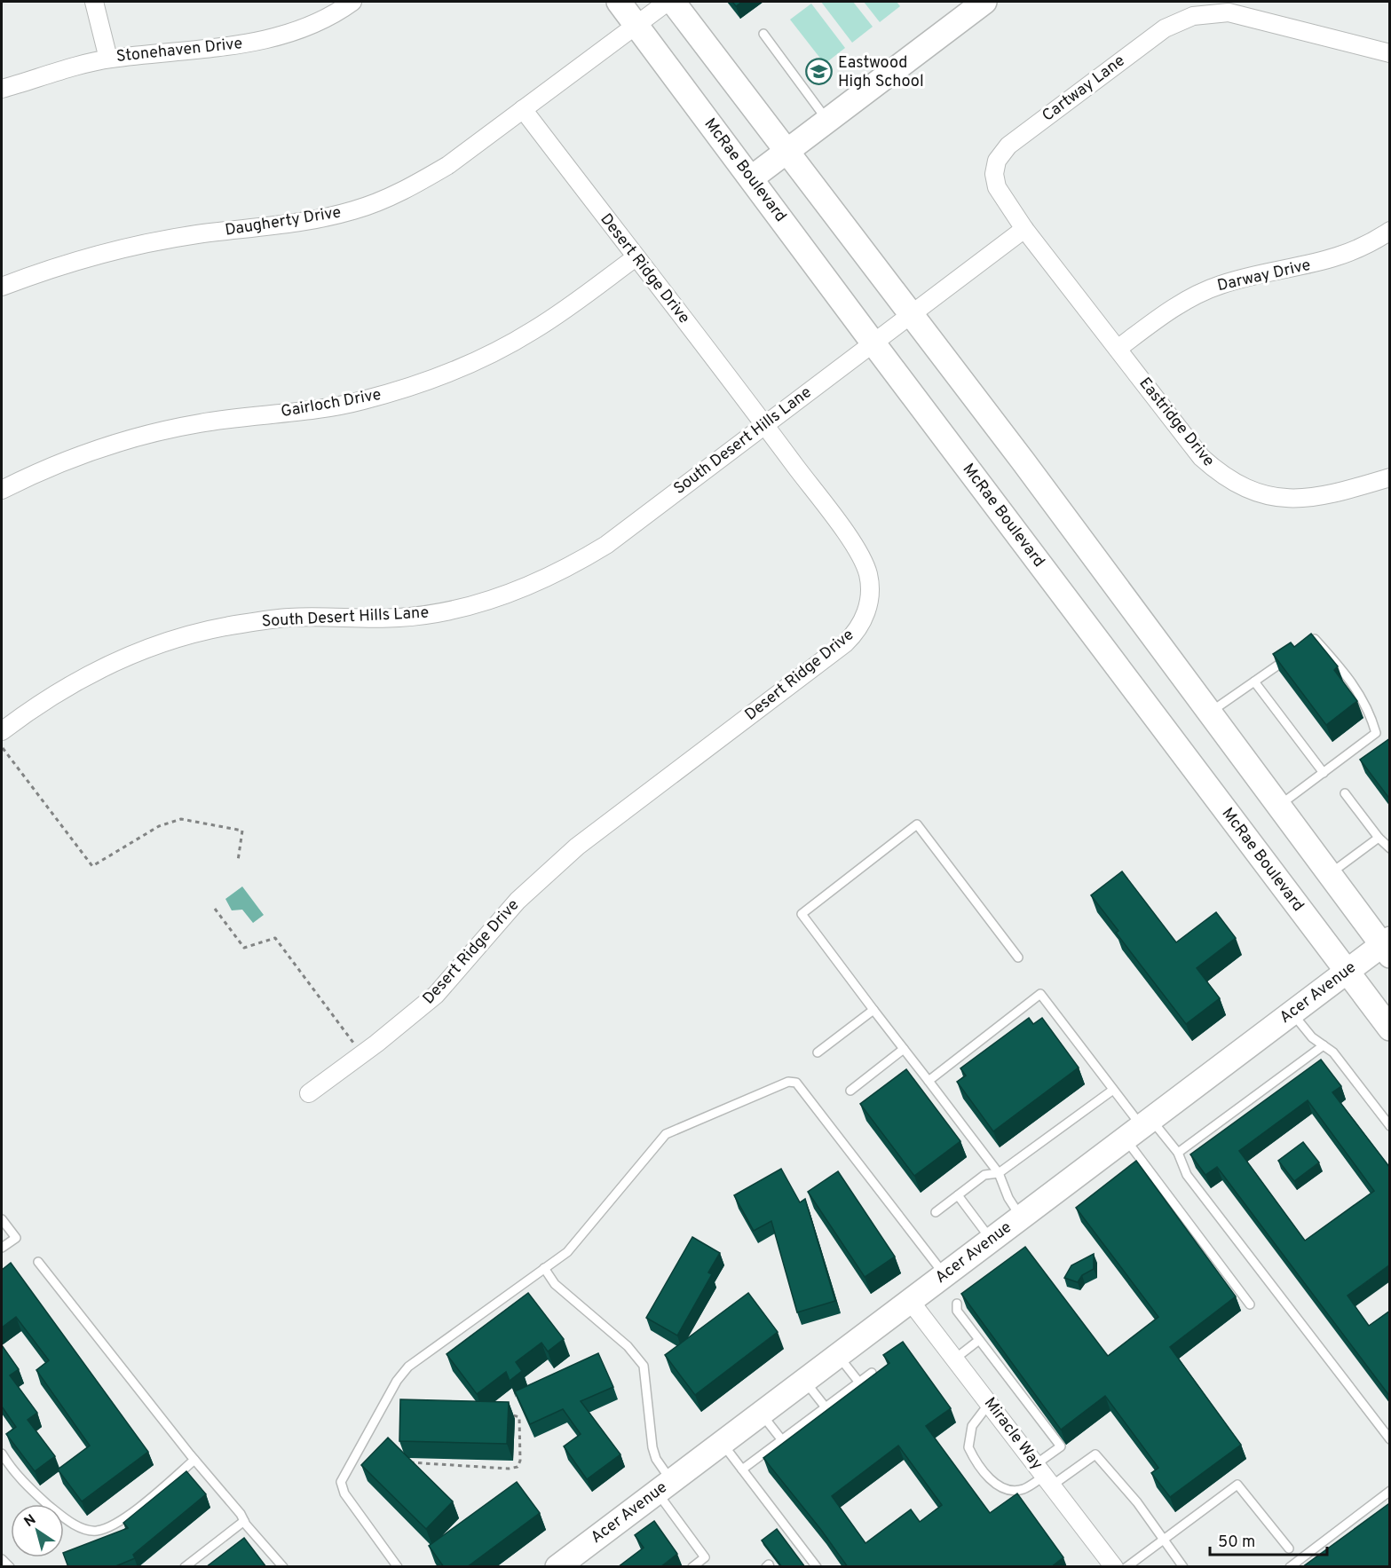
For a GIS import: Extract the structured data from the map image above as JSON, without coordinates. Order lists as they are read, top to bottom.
{
  "streets": {
    "main road": ["McRae Boulevard", "Acer Avenue"],
    "street": [
      "Stonehaven Drive",
      "Cartway Lane",
      "Daugherty Drive",
      "Desert Ridge Drive",
      "Darway Drive",
      "Gairloch Drive",
      "Eastridge Drive",
      "South Desert Hills Lane",
      "Miracle Way"
    ]
  },
  "crossings": [
    ["Cartway Lane", "Eastridge Drive"],
    ["McRae Boulevard", "Daugherty Drive"],
    ["McRae Boulevard", "South Desert Hills Lane"],
    ["McRae Boulevard", "Acer Avenue"],
    ["Daugherty Drive", "Desert Ridge Drive"],
    ["Desert Ridge Drive", "Gairloch Drive"],
    ["Desert Ridge Drive", "South Desert Hills Lane"],
    ["Darway Drive", "Eastridge Drive"],
    ["Acer Avenue", "Miracle Way"]
  ],
  "places": {
    "school or university": ["Eastwood High School"]
  },
  "scale_bar": "50 m",
  "north": "top left"
}
